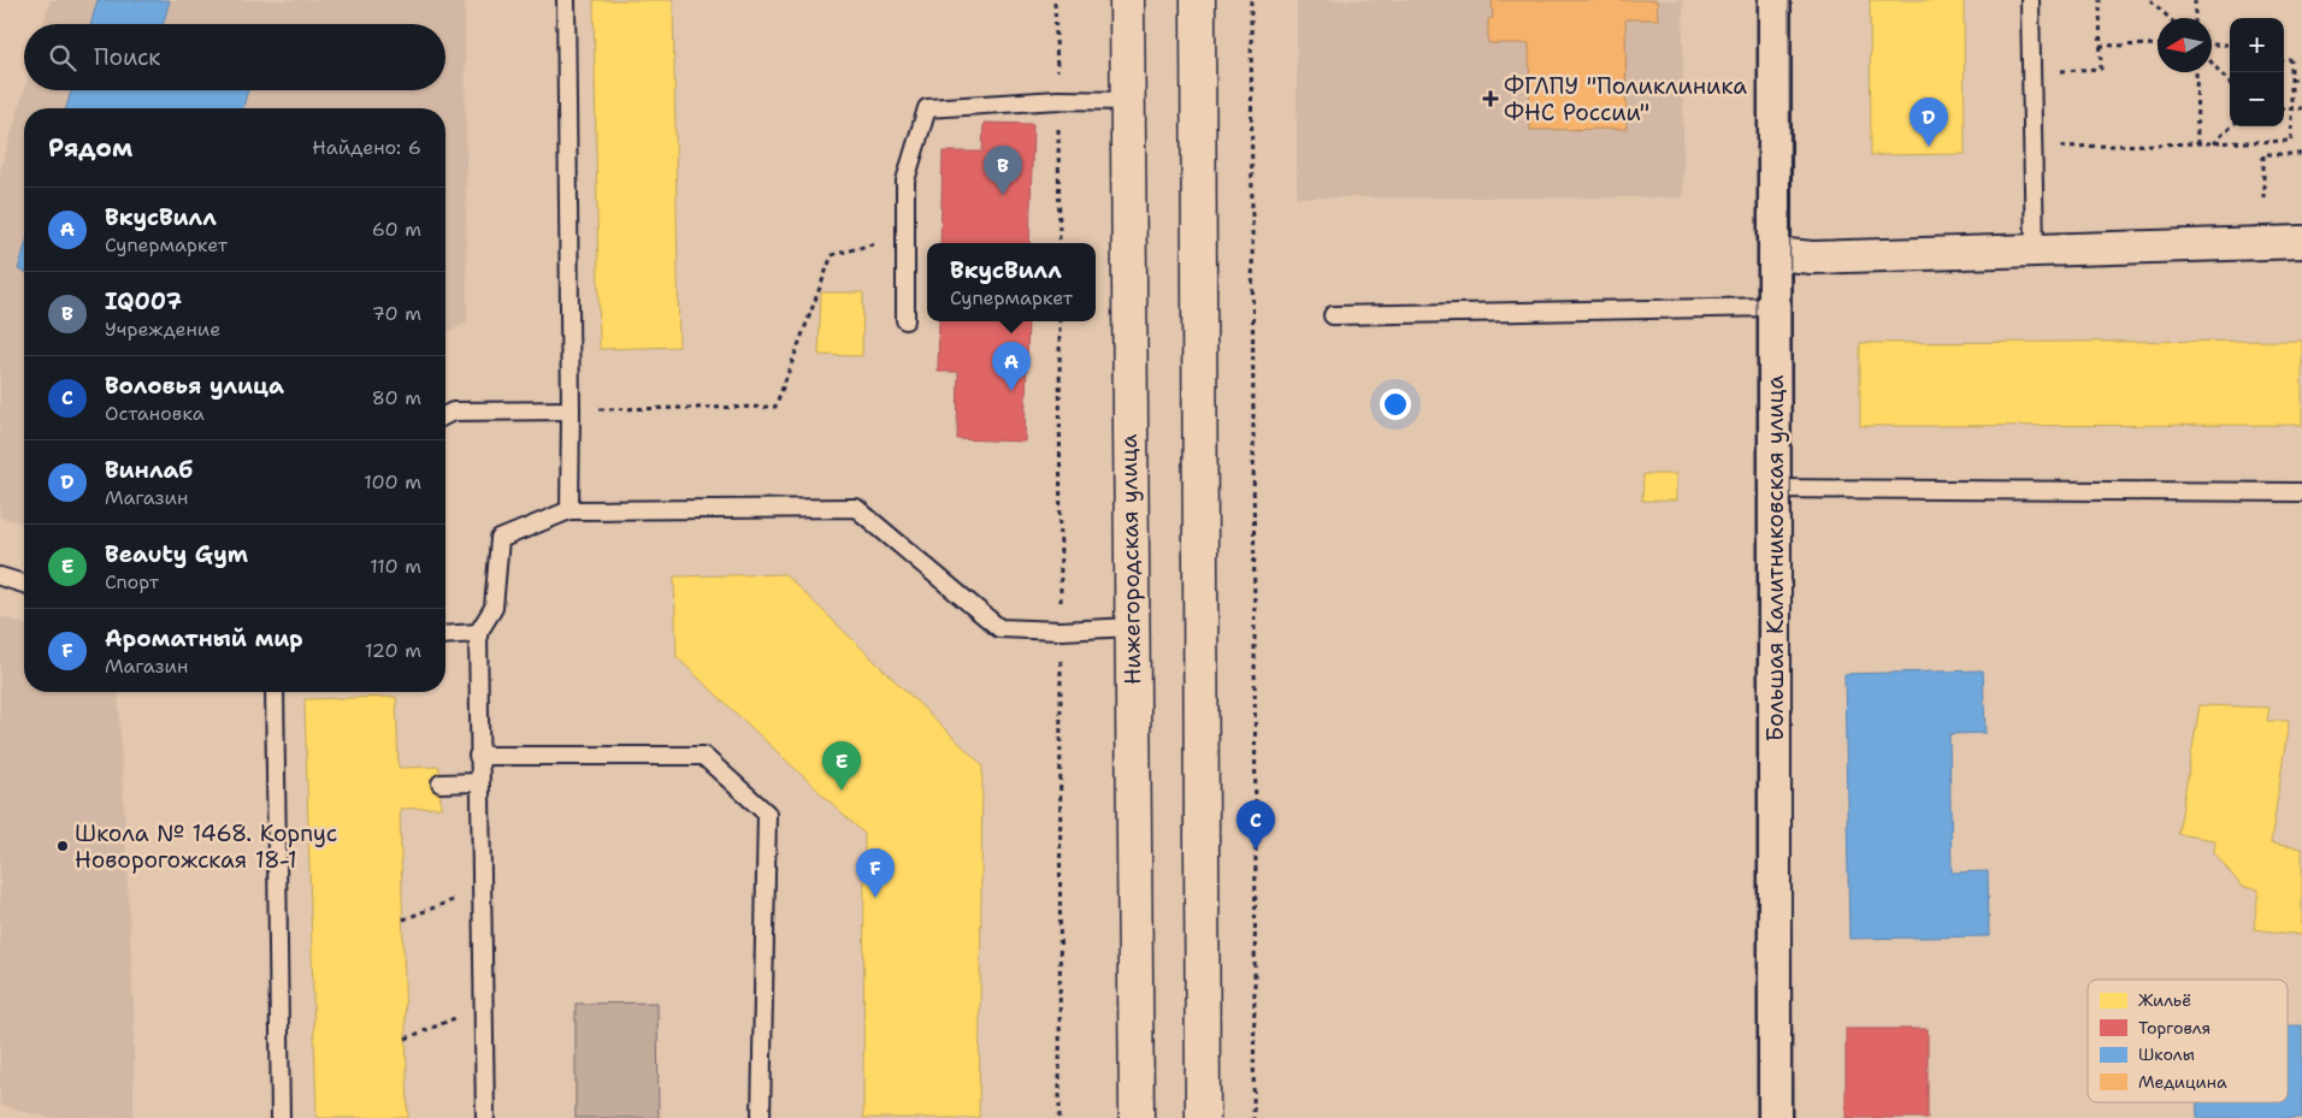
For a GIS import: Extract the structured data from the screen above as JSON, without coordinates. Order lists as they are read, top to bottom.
{
  "streets": {
    "main road": ["Нижегородская улица"],
    "street": ["Большая Калитниковская улица"]
  },
  "places": {
    "health": ["ФГЛПУ \"Поликлиника ФНС России\""],
    "other": ["Школа № 1468. Корпус Новорогожская 18-1"]
  },
  "legend": [
    "Жильё",
    "Торговля",
    "Школы",
    "Медицина"
  ],
  "north": "left",
  "page": {
    "map_buttons": ["+", "−"],
    "search": "Поиск",
    "pins": [
      "D",
      "B",
      "A",
      "E",
      "C",
      "F"
    ],
    "heading": ["Рядом", "Найдено: 6"],
    "list": [
      {
        "mark": "A",
        "name": "ВкусВилл",
        "note": "Супермаркет",
        "value": "60 m"
      },
      {
        "mark": "B",
        "name": "IQ007",
        "note": "Учреждение",
        "value": "70 m"
      },
      {
        "mark": "C",
        "name": "Воловья улица",
        "note": "Остановка",
        "value": "80 m"
      },
      {
        "mark": "D",
        "name": "Винлаб",
        "note": "Магазин",
        "value": "100 m"
      },
      {
        "mark": "E",
        "name": "Beauty Gym",
        "note": "Спорт",
        "value": "110 m"
      },
      {
        "mark": "F",
        "name": "Ароматный мир",
        "note": "Магазин",
        "value": "120 m"
      }
    ],
    "popup": ["ВкусВилл", "Супермаркет"]
  }
}
